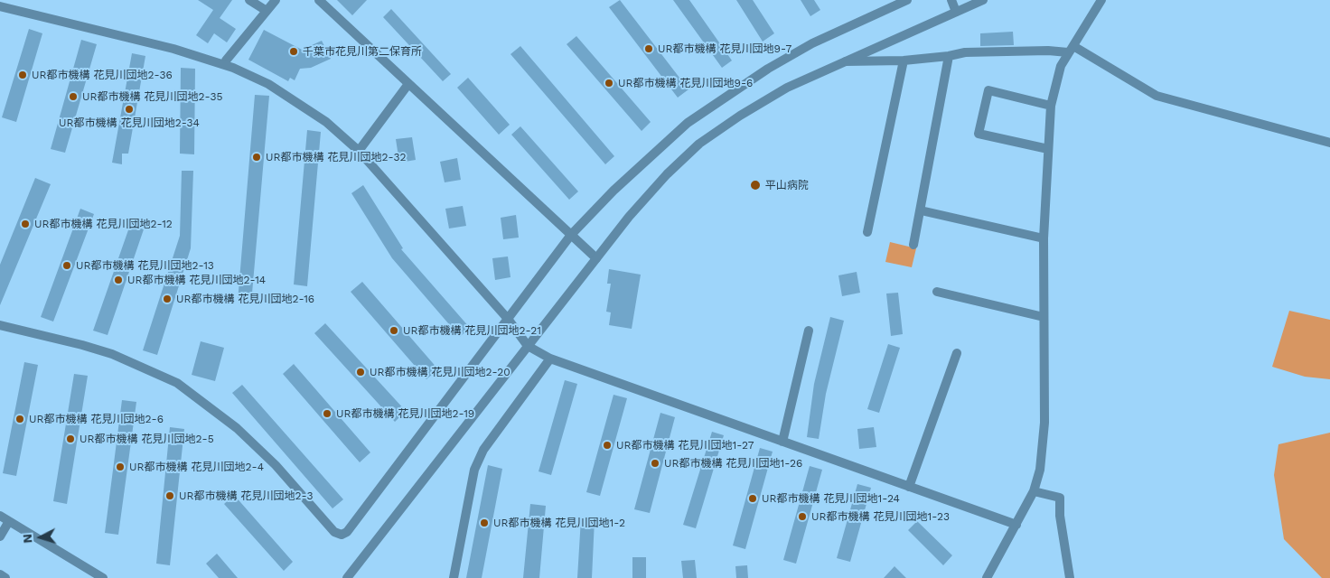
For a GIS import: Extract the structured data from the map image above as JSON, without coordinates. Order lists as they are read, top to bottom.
{
  "places": [
    "UR都市機構 花見川団地9-7",
    "千葉市花見川第二保育所",
    "UR都市機構 花見川団地2-36",
    "UR都市機構 花見川団地9-6",
    "UR都市機構 花見川団地2-35",
    "UR都市機構 花見川団地2-34",
    "UR都市機構 花見川団地2-32",
    "平山病院",
    "UR都市機構 花見川団地2-12",
    "UR都市機構 花見川団地2-13",
    "UR都市機構 花見川団地2-14",
    "UR都市機構 花見川団地2-16",
    "UR都市機構 花見川団地2-21",
    "UR都市機構 花見川団地2-20",
    "UR都市機構 花見川団地2-19",
    "UR都市機構 花見川団地2-6",
    "UR都市機構 花見川団地2-5",
    "UR都市機構 花見川団地1-27",
    "UR都市機構 花見川団地1-26",
    "UR都市機構 花見川団地2-4",
    "UR都市機構 花見川団地2-3",
    "UR都市機構 花見川団地1-24",
    "UR都市機構 花見川団地1-23",
    "UR都市機構 花見川団地1-2"
  ],
  "north": "left"
}
